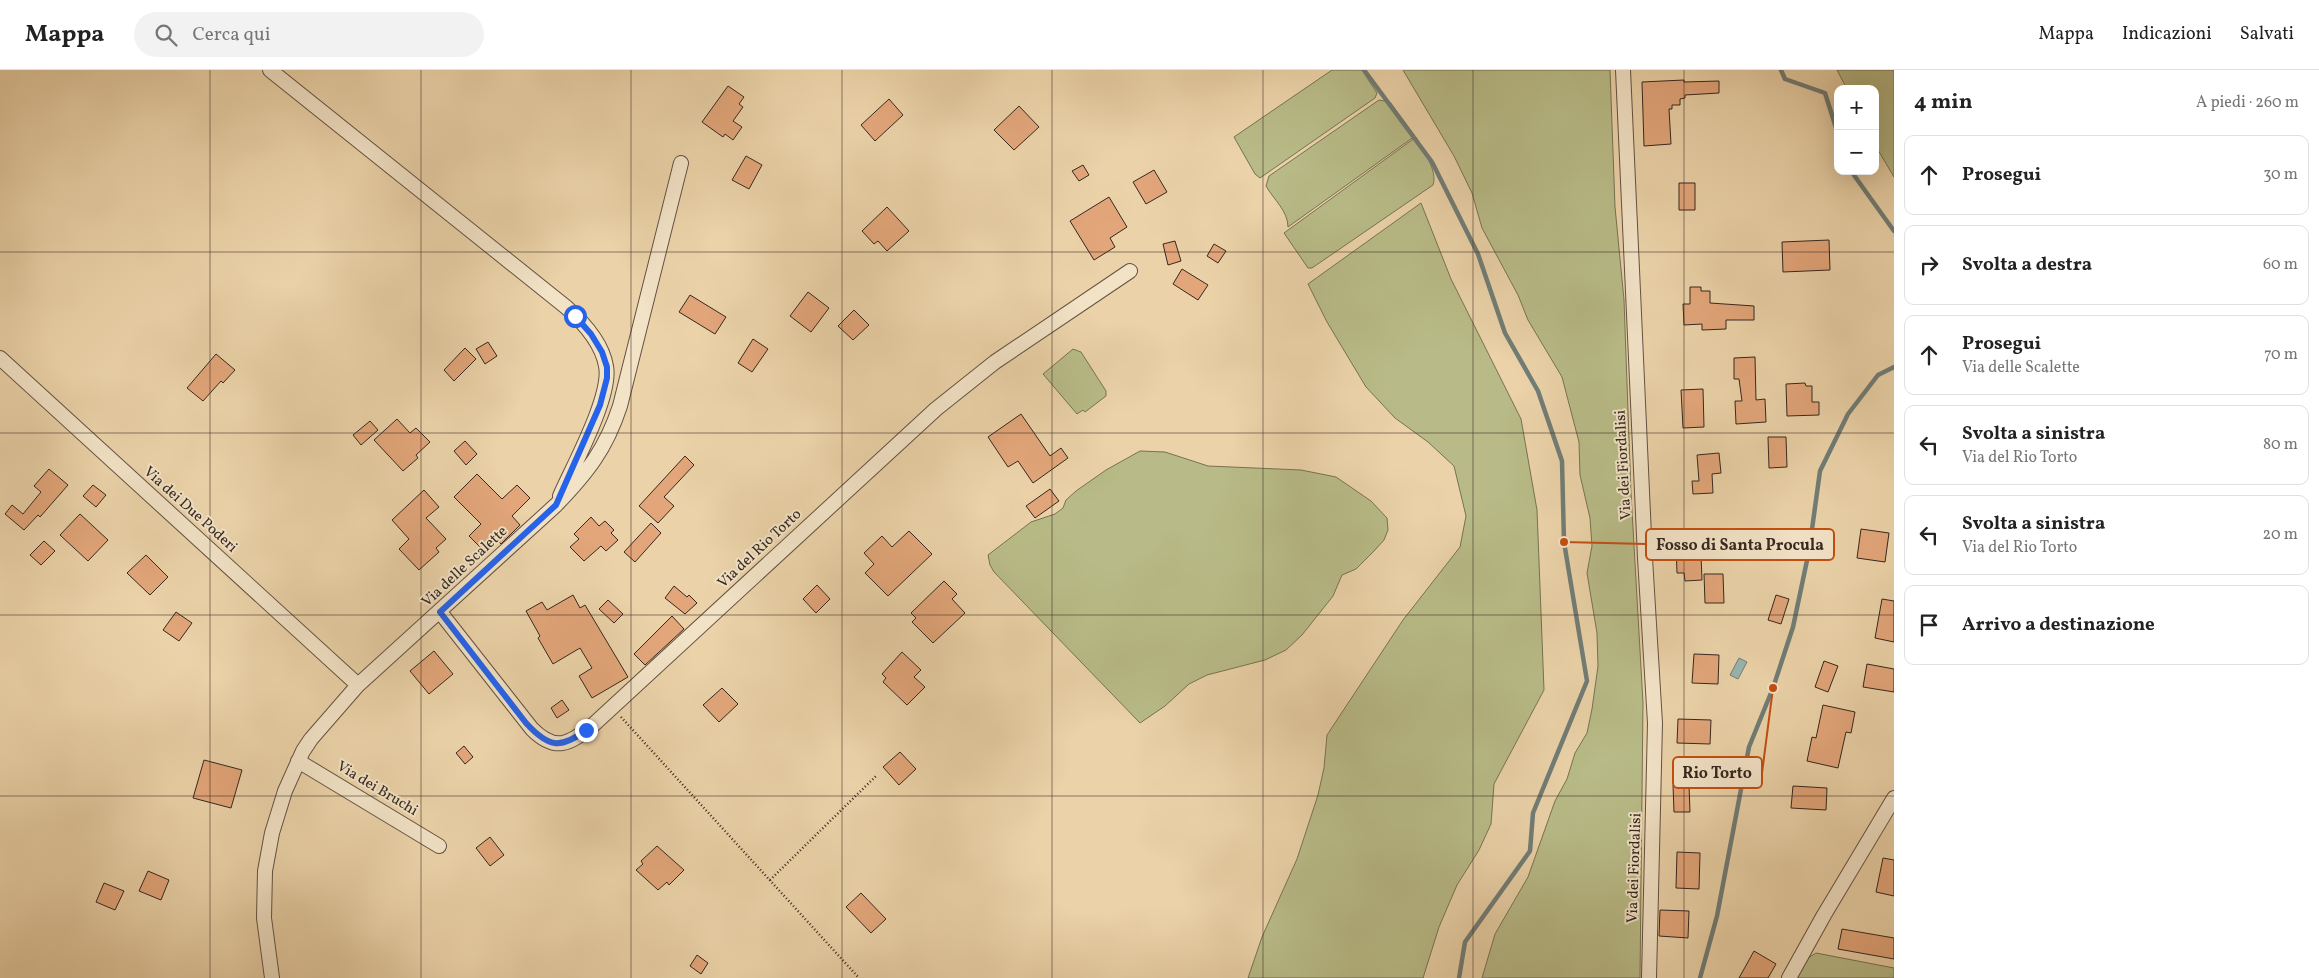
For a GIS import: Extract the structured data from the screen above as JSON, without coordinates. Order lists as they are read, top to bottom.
{
  "streets": {
    "street": [
      "Via dei Fiordalisi",
      "Via dei Due Poderi",
      "Via del Rio Torto",
      "Via delle Scalette",
      "Via dei Bruchi"
    ]
  },
  "crossings": [
    ["Via dei Due Poderi", "Via delle Scalette"],
    ["Via del Rio Torto", "Via delle Scalette"],
    ["Via delle Scalette", "Via dei Bruchi"]
  ],
  "places": ["Fosso di Santa Procula", "Rio Torto"],
  "page": {
    "header": "Mappa",
    "search": "Cerca qui",
    "nav": ["Mappa", "Indicazioni", "Salvati"],
    "heading": ["4 min", "A piedi · 260 m"],
    "map_buttons": ["+", "−"],
    "list": [
      ["Prosegui", "30 m"],
      ["Svolta a destra", "60 m"],
      ["Prosegui", "Via delle Scalette", "70 m"],
      ["Svolta a sinistra", "Via del Rio Torto", "80 m"],
      ["Svolta a sinistra", "Via del Rio Torto", "20 m"],
      "Arrivo a destinazione"
    ]
  }
}
